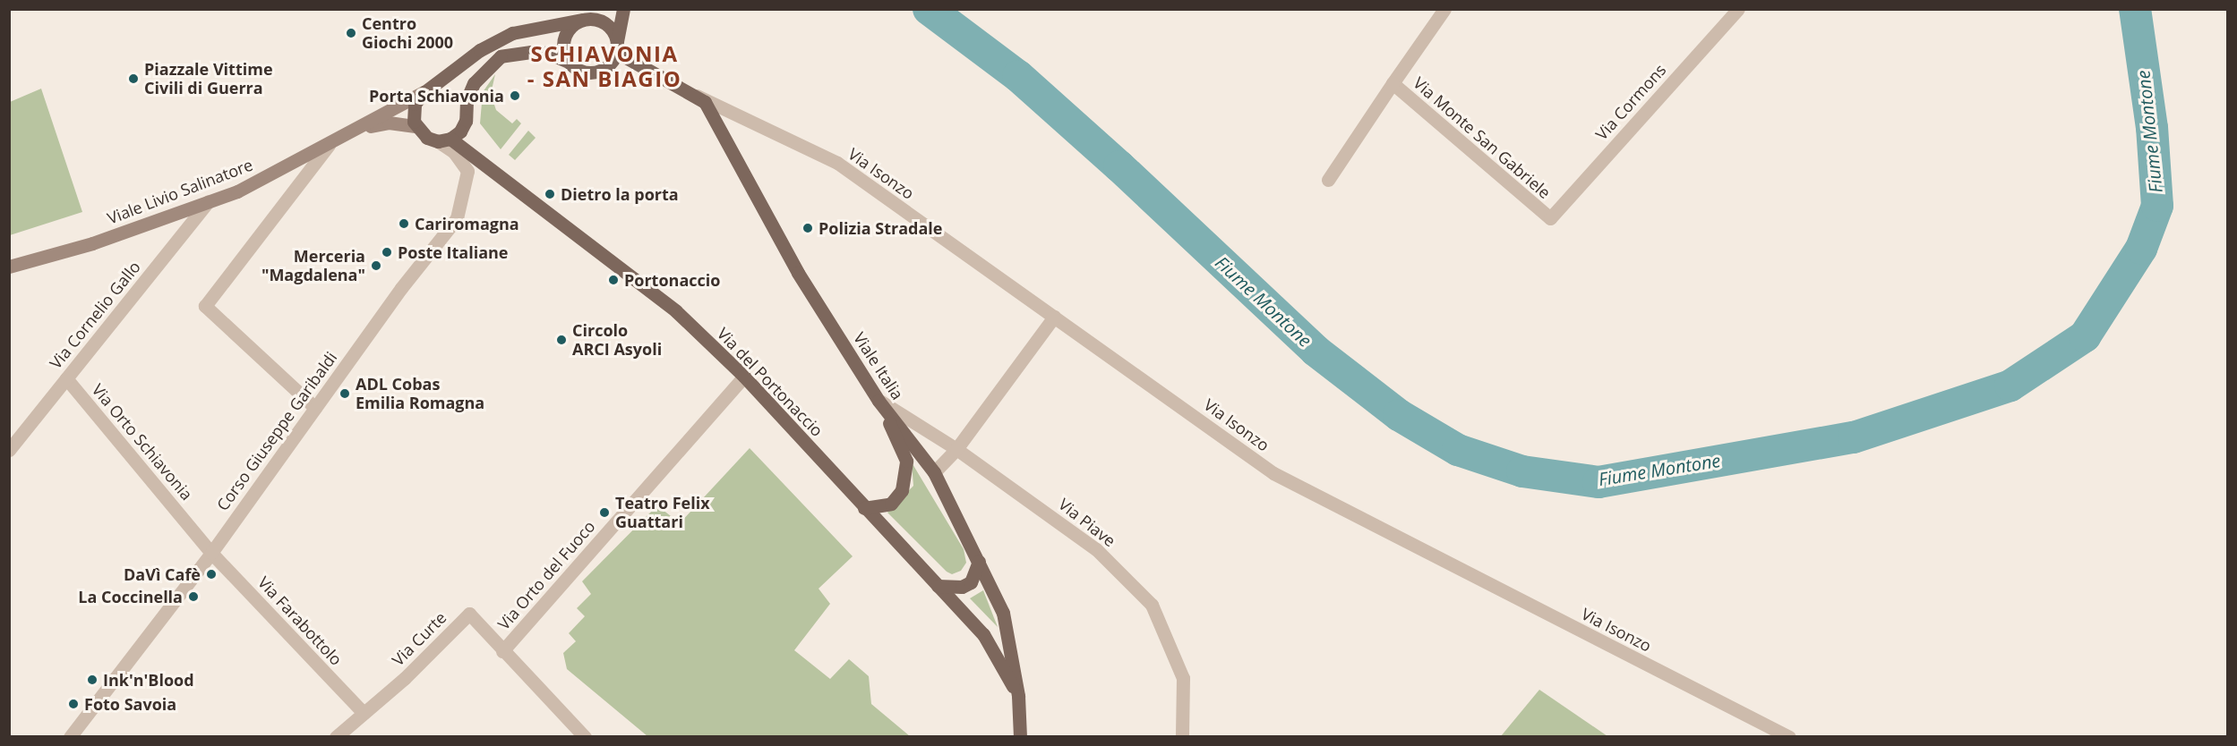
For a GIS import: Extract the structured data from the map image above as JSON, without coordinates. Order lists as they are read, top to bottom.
{
  "streets": {
    "main road": ["Viale Livio Salinatore", "Viale Italia", "Via del Portonaccio"],
    "street": [
      "Via Cormons",
      "Via Monte San Gabriele",
      "Via Isonzo",
      "Via Cornelio Gallo",
      "Corso Giuseppe Garibaldi",
      "Via Orto Schiavonia",
      "Via Piave",
      "Via Orto del Fuoco",
      "Via Farabottolo",
      "Via Curte"
    ]
  },
  "crossings": [
    ["Via Cormons", "Via Monte San Gabriele"],
    ["Via Isonzo", "Viale Italia"],
    ["Viale Livio Salinatore", "Via Cornelio Gallo"],
    ["Via Cornelio Gallo", "Via Orto Schiavonia"],
    ["Viale Italia", "Via del Portonaccio"],
    ["Viale Italia", "Via Piave"],
    ["Via del Portonaccio", "Corso Giuseppe Garibaldi"],
    ["Via del Portonaccio", "Via Orto del Fuoco"],
    ["Corso Giuseppe Garibaldi", "Via Orto Schiavonia"],
    ["Corso Giuseppe Garibaldi", "Via Farabottolo"],
    ["Via Orto Schiavonia", "Via Farabottolo"],
    ["Via Orto del Fuoco", "Via Curte"],
    ["Via Farabottolo", "Via Curte"]
  ],
  "districts": ["SCHIAVONIA - SAN BIAGIO"],
  "water": ["Fiume Montone"],
  "places": [
    "Centro Giochi 2000",
    "Piazzale Vittime Civili di Guerra",
    "Porta Schiavonia",
    "Dietro la porta",
    "Cariromagna",
    "Polizia Stradale",
    "Poste Italiane",
    "Merceria \"Magdalena\"",
    "Portonaccio",
    "Circolo ARCI Asyoli",
    "ADL Cobas Emilia Romagna",
    "Teatro Felix Guattari",
    "DaVì Cafè",
    "La Coccinella",
    "Ink'n'Blood",
    "Foto Savoia"
  ]
}
